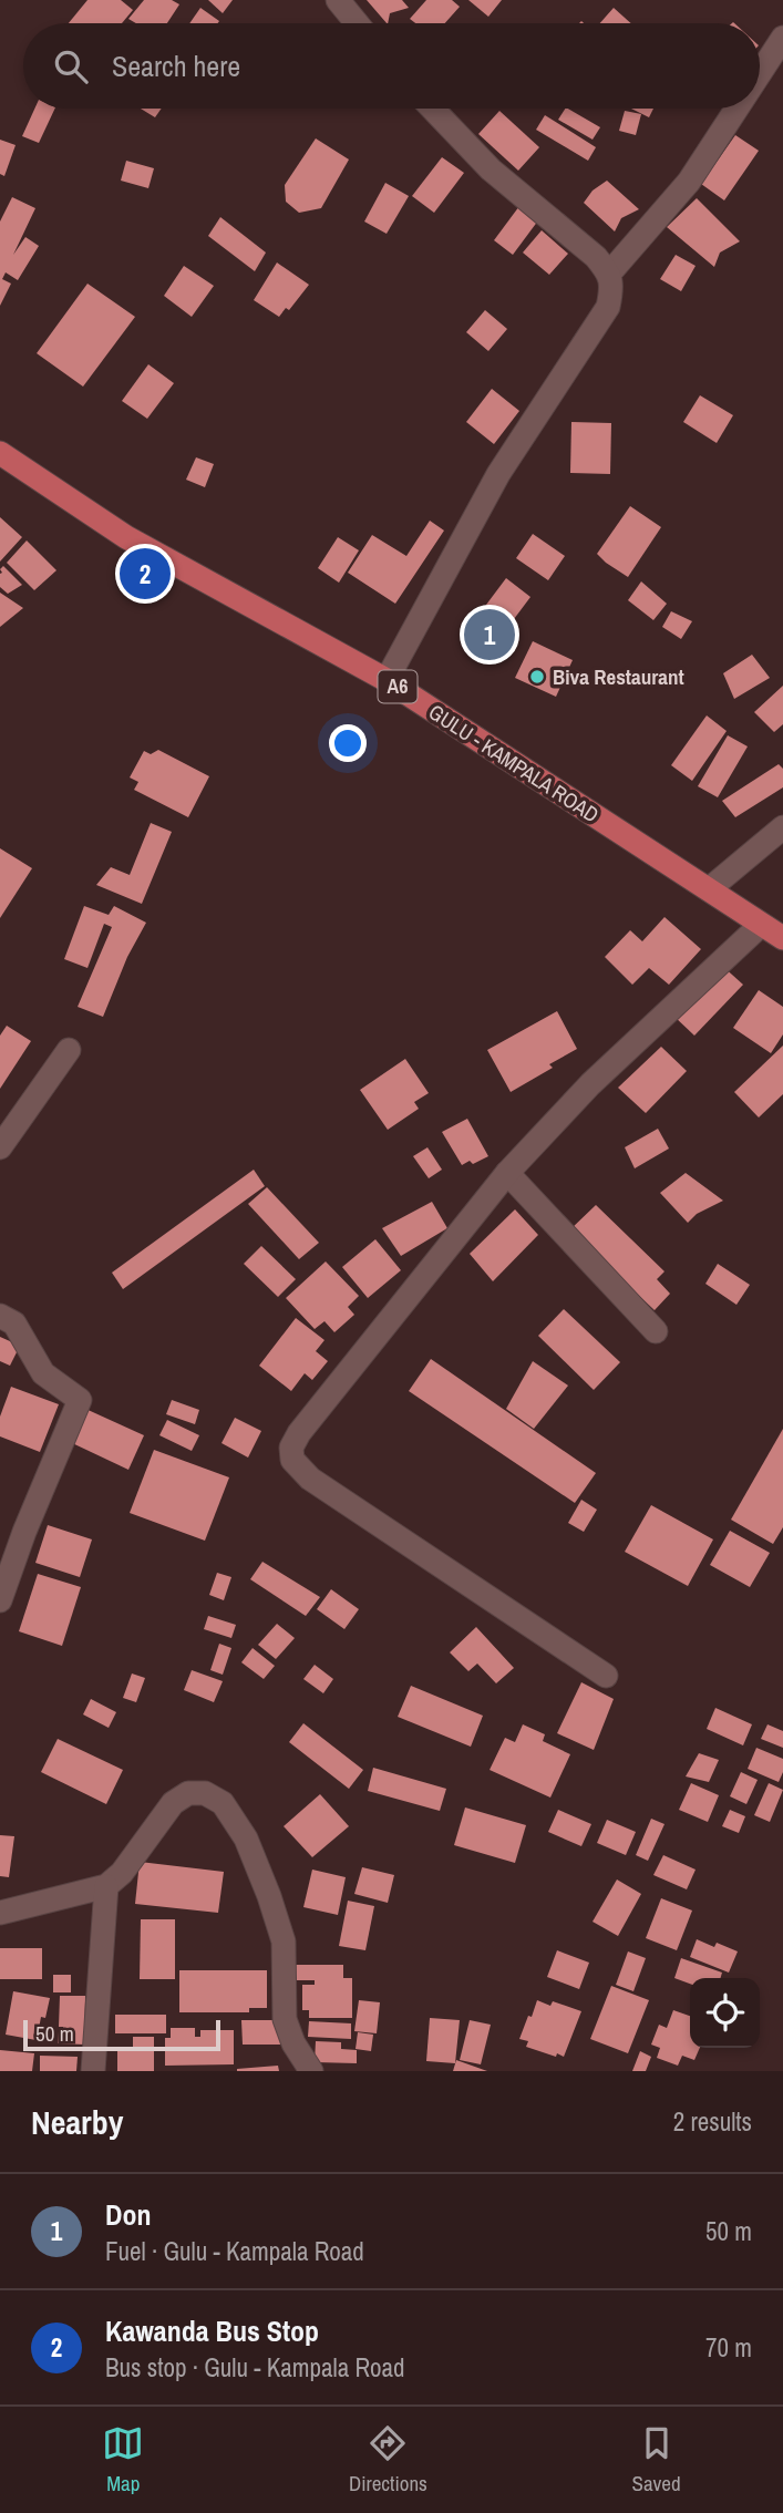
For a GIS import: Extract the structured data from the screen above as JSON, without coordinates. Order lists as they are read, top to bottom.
{
  "streets": {
    "main road": ["A6", "GULU - KAMPALA ROAD"]
  },
  "places": ["Biva Restaurant"],
  "scale_bar": "50 m",
  "page": {
    "search": "Search here",
    "pins": ["2", "1"],
    "scale": "50 m",
    "heading": ["Nearby", "2 results"],
    "list": [
      {
        "mark": "1",
        "name": "Don",
        "note": "Fuel · Gulu - Kampala Road",
        "value": "50 m"
      },
      {
        "mark": "2",
        "name": "Kawanda Bus Stop",
        "note": "Bus stop · Gulu - Kampala Road",
        "value": "70 m"
      }
    ],
    "nav": ["Map", "Directions", "Saved"]
  }
}
